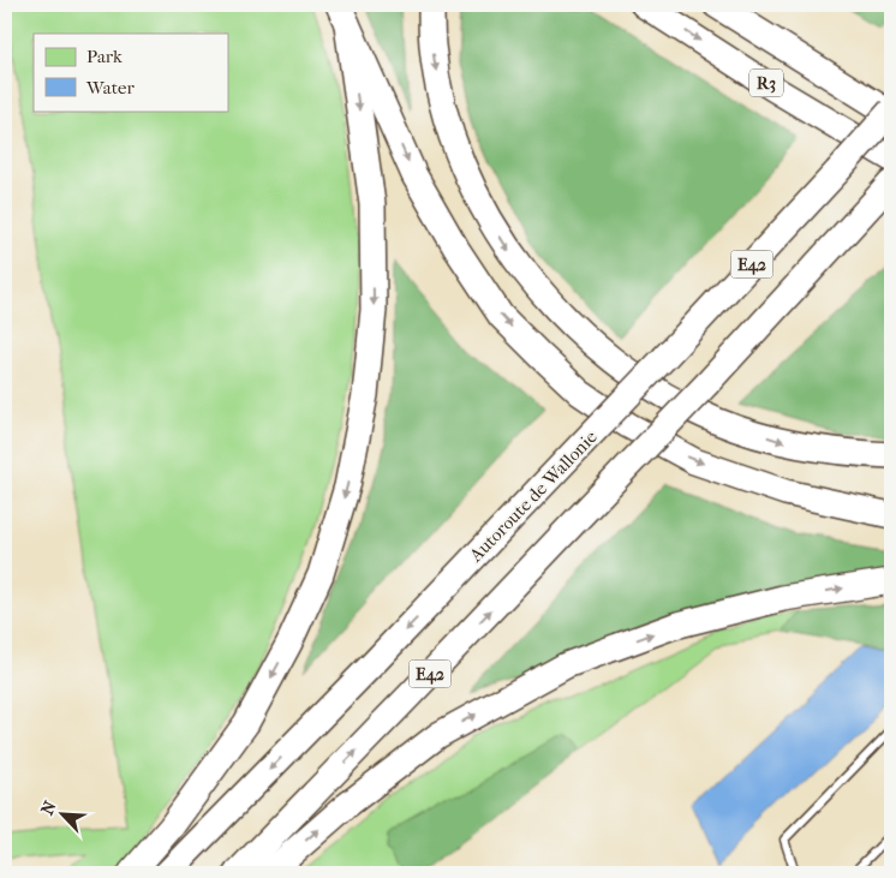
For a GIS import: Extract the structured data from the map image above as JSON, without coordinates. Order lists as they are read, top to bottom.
{
  "streets": {
    "highway": ["R3", "E42", "Autoroute de Wallonie"]
  },
  "crossings": [
    ["R3", "Autoroute de Wallonie"]
  ],
  "legend": ["Park", "Water"],
  "north": "top left"
}
